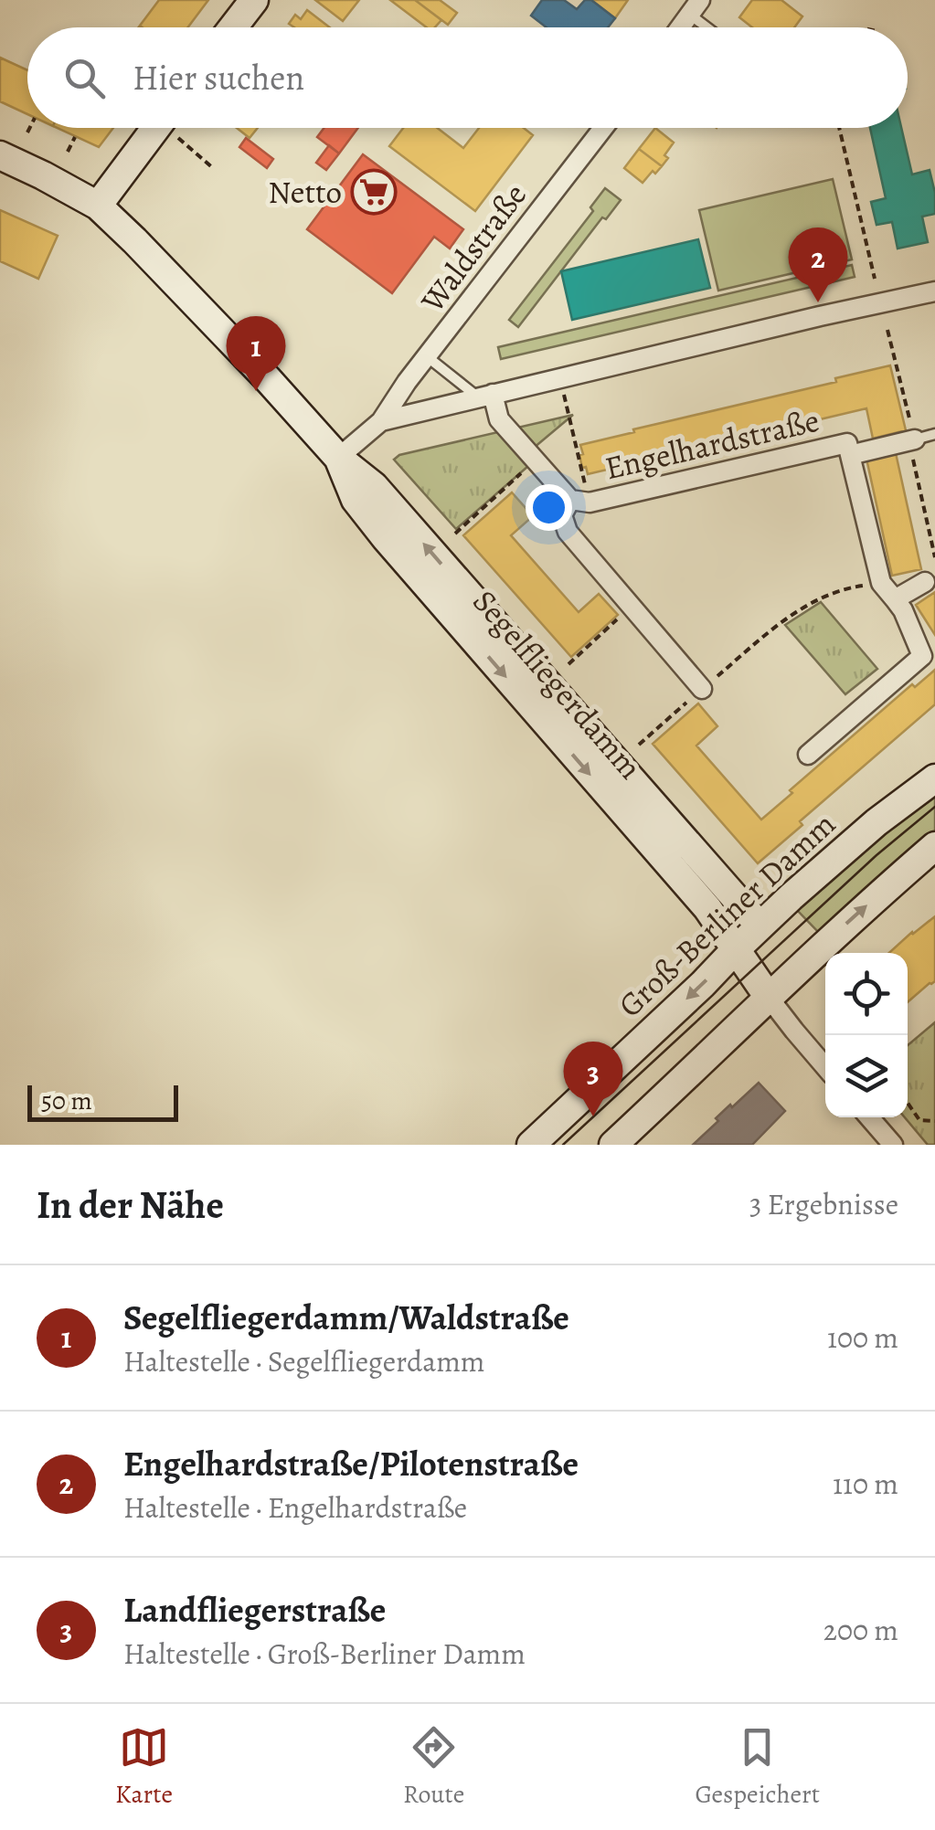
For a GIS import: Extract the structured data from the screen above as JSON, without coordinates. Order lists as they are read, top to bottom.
{
  "streets": {
    "main road": ["Segelfliegerdamm", "Groß-Berliner Damm"],
    "street": ["Waldstraße", "Engelhardstraße"]
  },
  "crossings": [
    ["Segelfliegerdamm", "Groß-Berliner Damm"]
  ],
  "places": {
    "supermarket": ["Netto"]
  },
  "scale_bar": "50 m",
  "page": {
    "search": "Hier suchen",
    "pins": ["2", "1", "3"],
    "scale": "50 m",
    "heading": ["In der Nähe", "3 Ergebnisse"],
    "list": [
      {
        "mark": "1",
        "name": "Segelfliegerdamm/Waldstraße",
        "note": "Haltestelle · Segelfliegerdamm",
        "value": "100 m"
      },
      {
        "mark": "2",
        "name": "Engelhardstraße/Pilotenstraße",
        "note": "Haltestelle · Engelhardstraße",
        "value": "110 m"
      },
      {
        "mark": "3",
        "name": "Landfliegerstraße",
        "note": "Haltestelle · Groß-Berliner Damm",
        "value": "200 m"
      }
    ],
    "nav": ["Karte", "Route", "Gespeichert"]
  }
}
